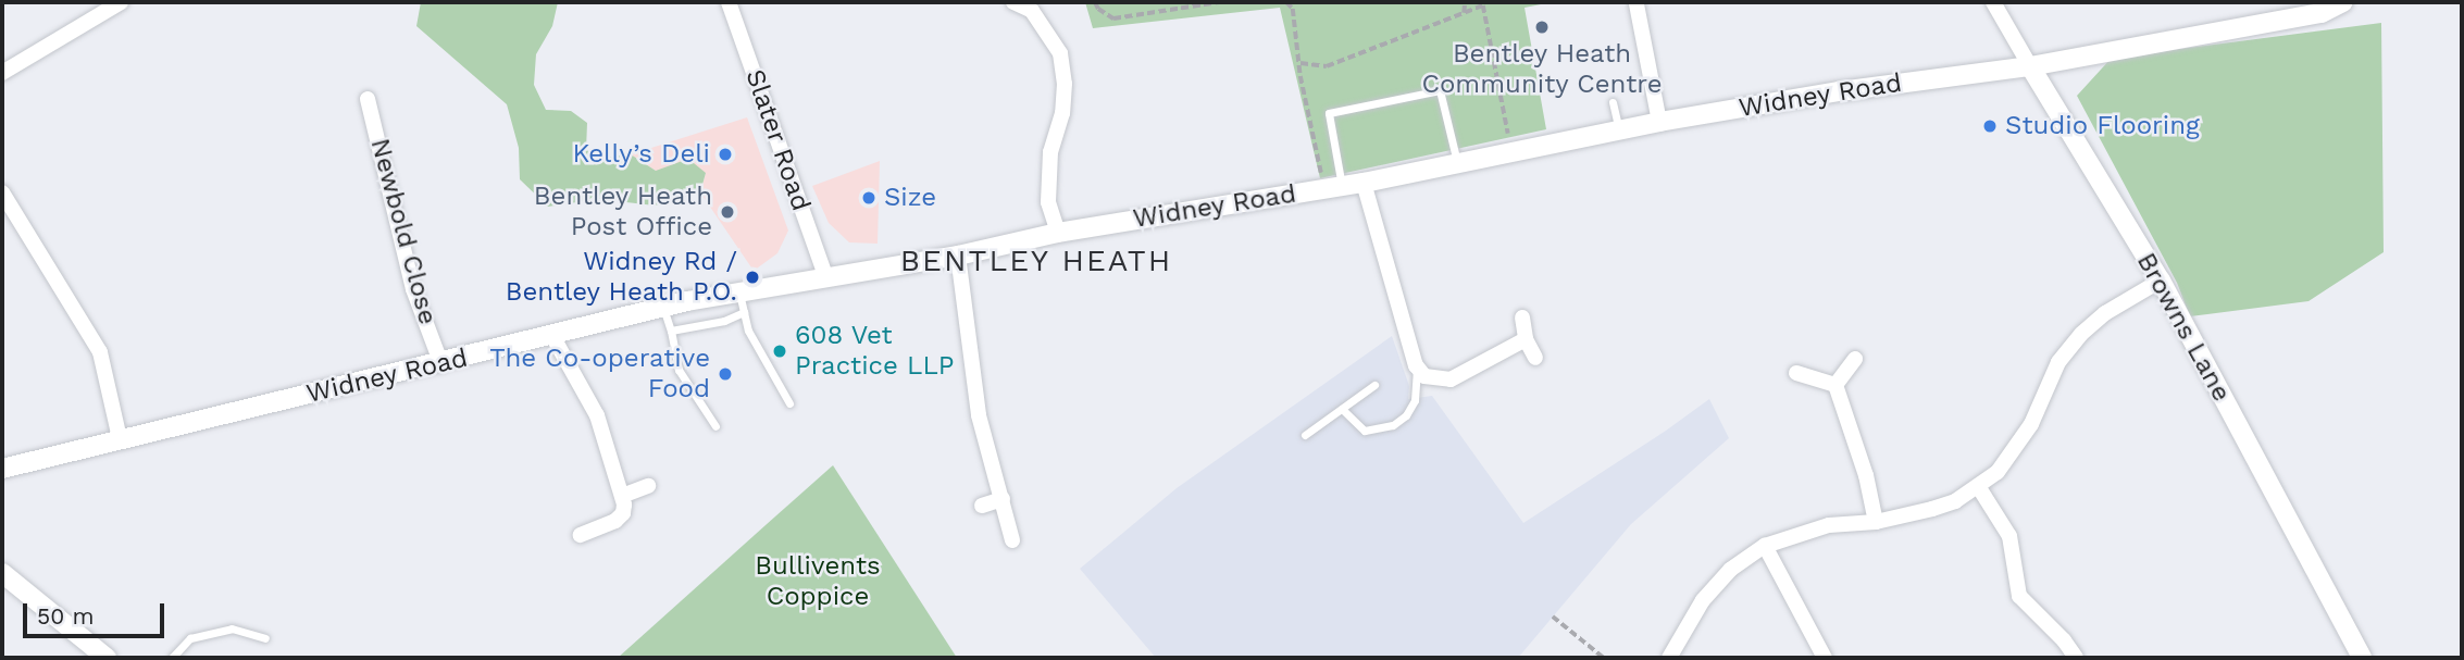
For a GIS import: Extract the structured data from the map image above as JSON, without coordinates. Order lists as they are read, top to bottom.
{
  "streets": {
    "street": [
      "Widney Road",
      "Slater Road",
      "Newbold Close",
      "Browns Lane"
    ]
  },
  "crossings": [
    ["Widney Road", "Slater Road"],
    ["Widney Road", "Newbold Close"],
    ["Widney Road", "Browns Lane"]
  ],
  "districts": ["BENTLEY HEATH"],
  "parks": ["Bullivents Coppice"],
  "places": [
    "Bentley Heath Community Centre",
    "Studio Flooring",
    "Kelly’s Deli",
    "Size",
    "Bentley Heath Post Office",
    "Widney Rd / Bentley Heath P.O.",
    "608 Vet Practice LLP",
    "The Co-operative Food"
  ],
  "scale_bar": "50 m"
}
